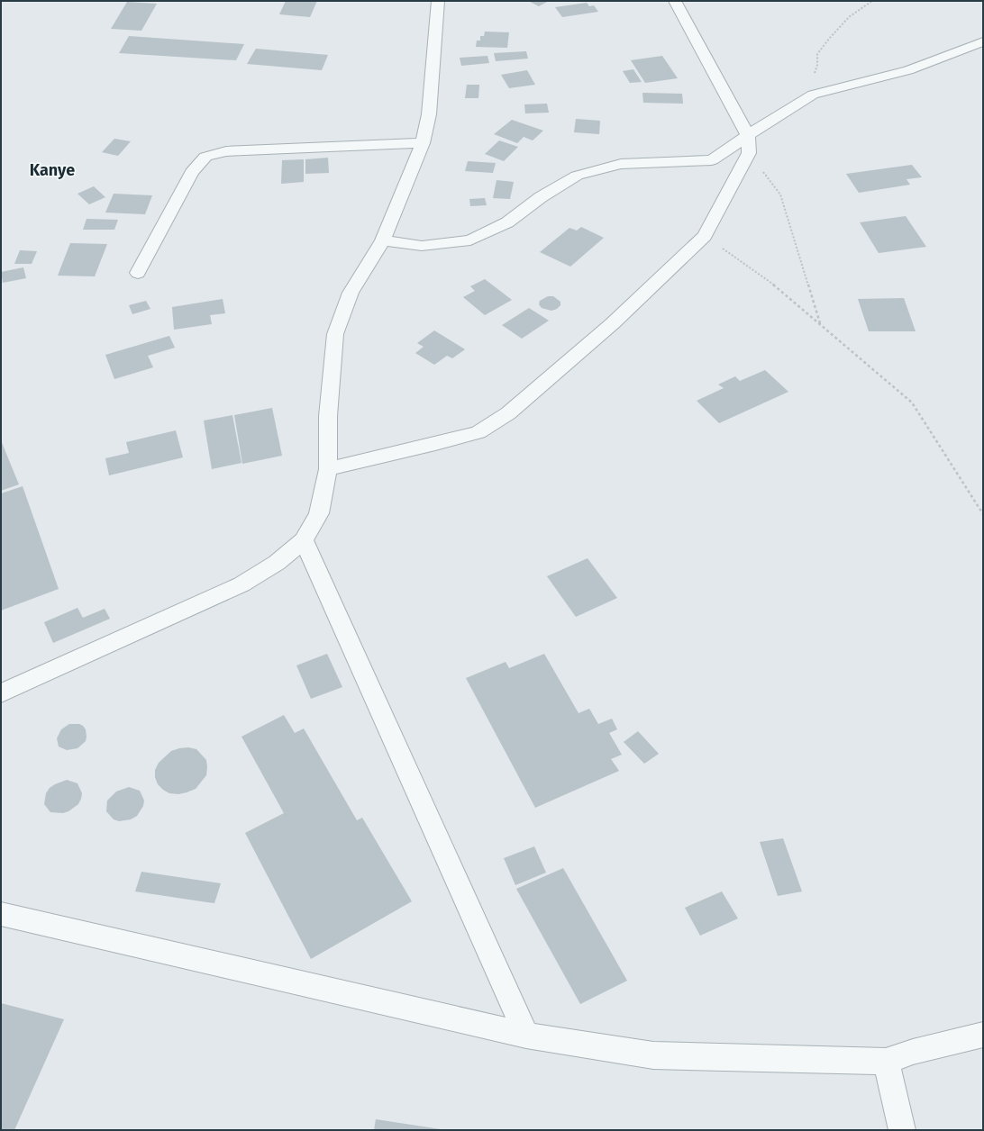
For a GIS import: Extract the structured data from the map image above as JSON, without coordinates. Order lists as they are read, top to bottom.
{
  "districts": ["Kanye"]
}
